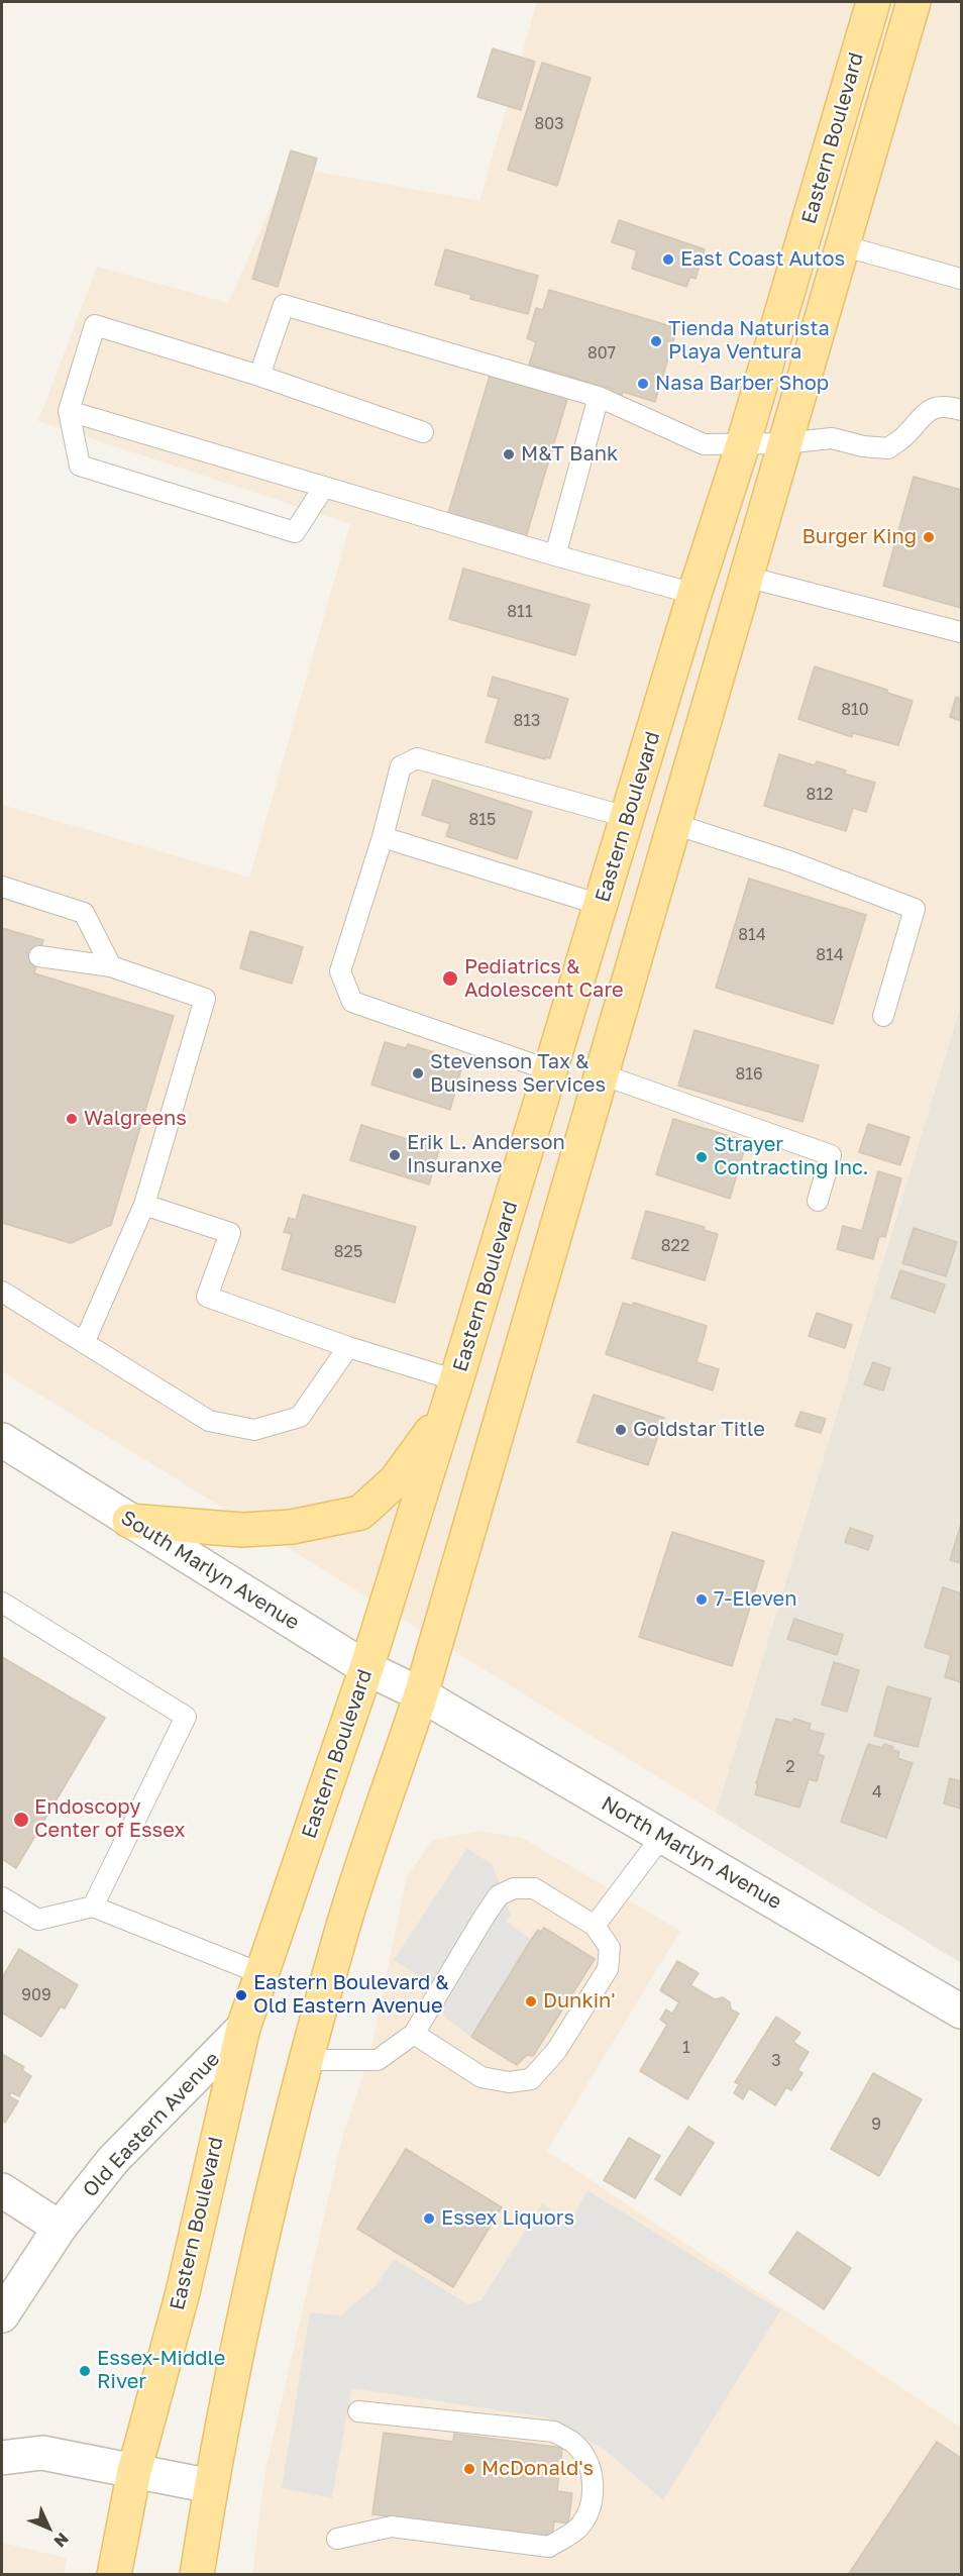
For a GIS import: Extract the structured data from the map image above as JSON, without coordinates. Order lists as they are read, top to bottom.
{
  "streets": {
    "main road": ["Eastern Boulevard"],
    "street": ["South Marlyn Avenue", "North Marlyn Avenue", "Old Eastern Avenue"]
  },
  "crossings": [
    ["Eastern Boulevard", "South Marlyn Avenue"],
    ["Eastern Boulevard", "North Marlyn Avenue"],
    ["Eastern Boulevard", "Old Eastern Avenue"],
    ["South Marlyn Avenue", "North Marlyn Avenue"]
  ],
  "places": [
    "East Coast Autos",
    "Tienda Naturista Playa Ventura",
    "Nasa Barber Shop",
    "M&T Bank",
    "Burger King",
    "Pediatrics & Adolescent Care",
    "Stevenson Tax & Business Services",
    "Walgreens",
    "Erik L. Anderson Insuranxe",
    "Strayer Contracting Inc.",
    "Goldstar Title",
    "7-Eleven",
    "Endoscopy Center of Essex",
    "Eastern Boulevard & Old Eastern Avenue",
    "Dunkin'",
    "Essex Liquors",
    "Essex-Middle River",
    "McDonald's"
  ],
  "house_numbers": [
    "803",
    "807",
    "811",
    "810",
    "813",
    "812",
    "815",
    "814",
    "814",
    "816",
    "822",
    "825",
    "2",
    "4",
    "909",
    "1",
    "3",
    "9"
  ],
  "north": "bottom right"
}
